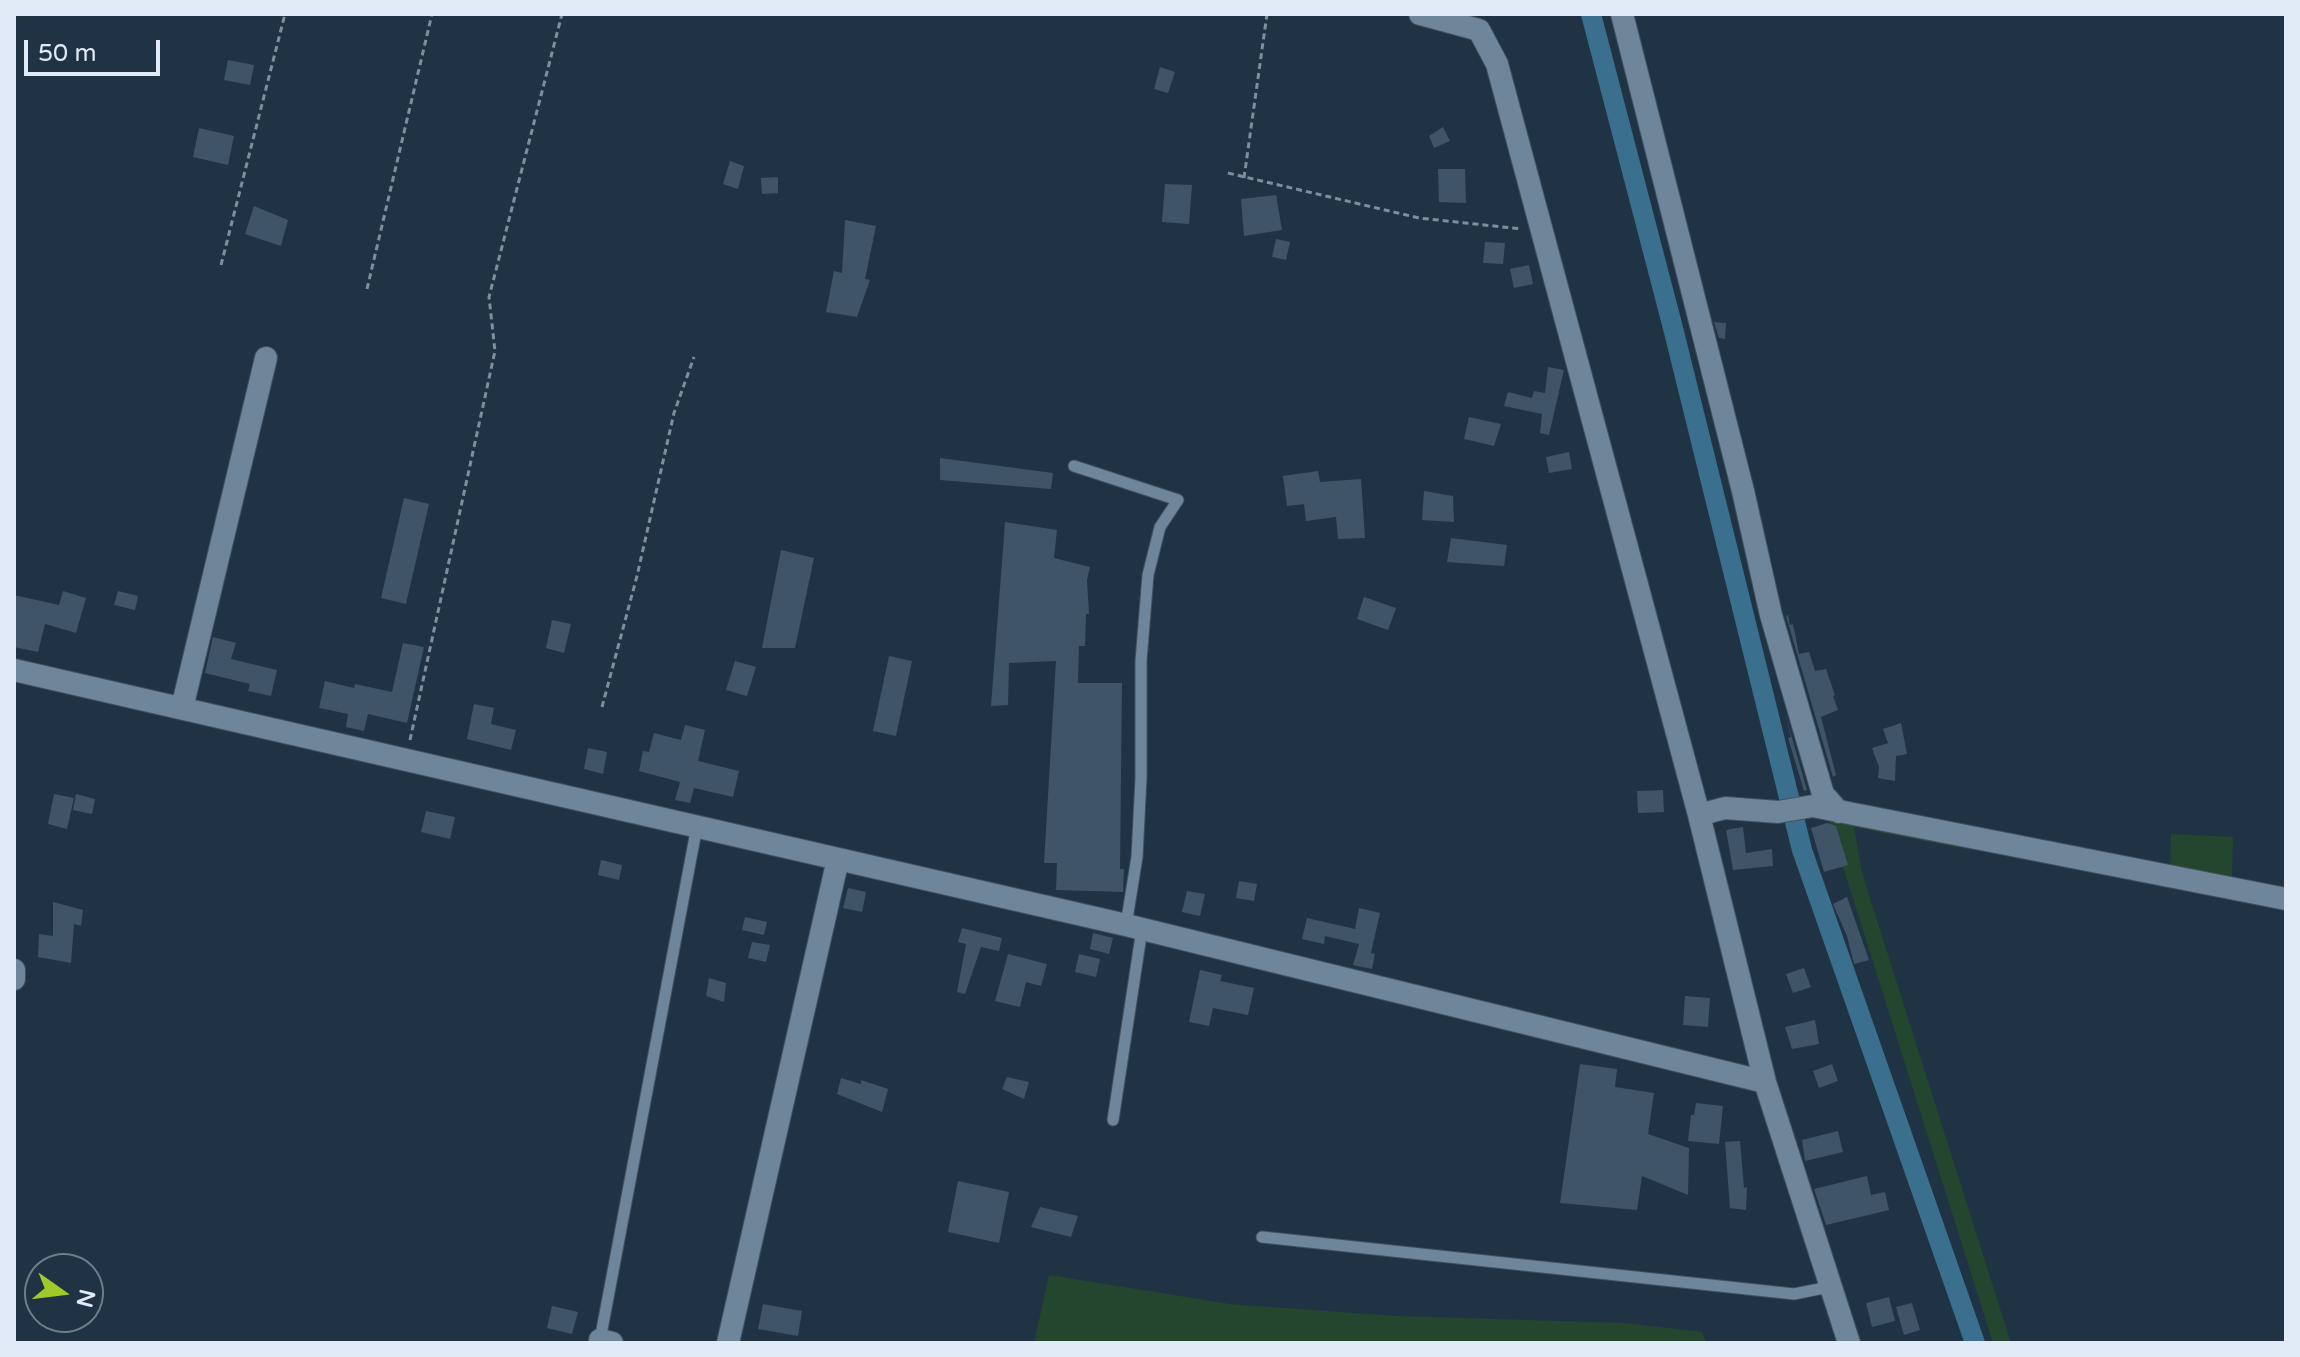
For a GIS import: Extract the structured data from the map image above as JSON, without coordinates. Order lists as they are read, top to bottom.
{
  "scale_bar": "50 m",
  "north": "right"
}
